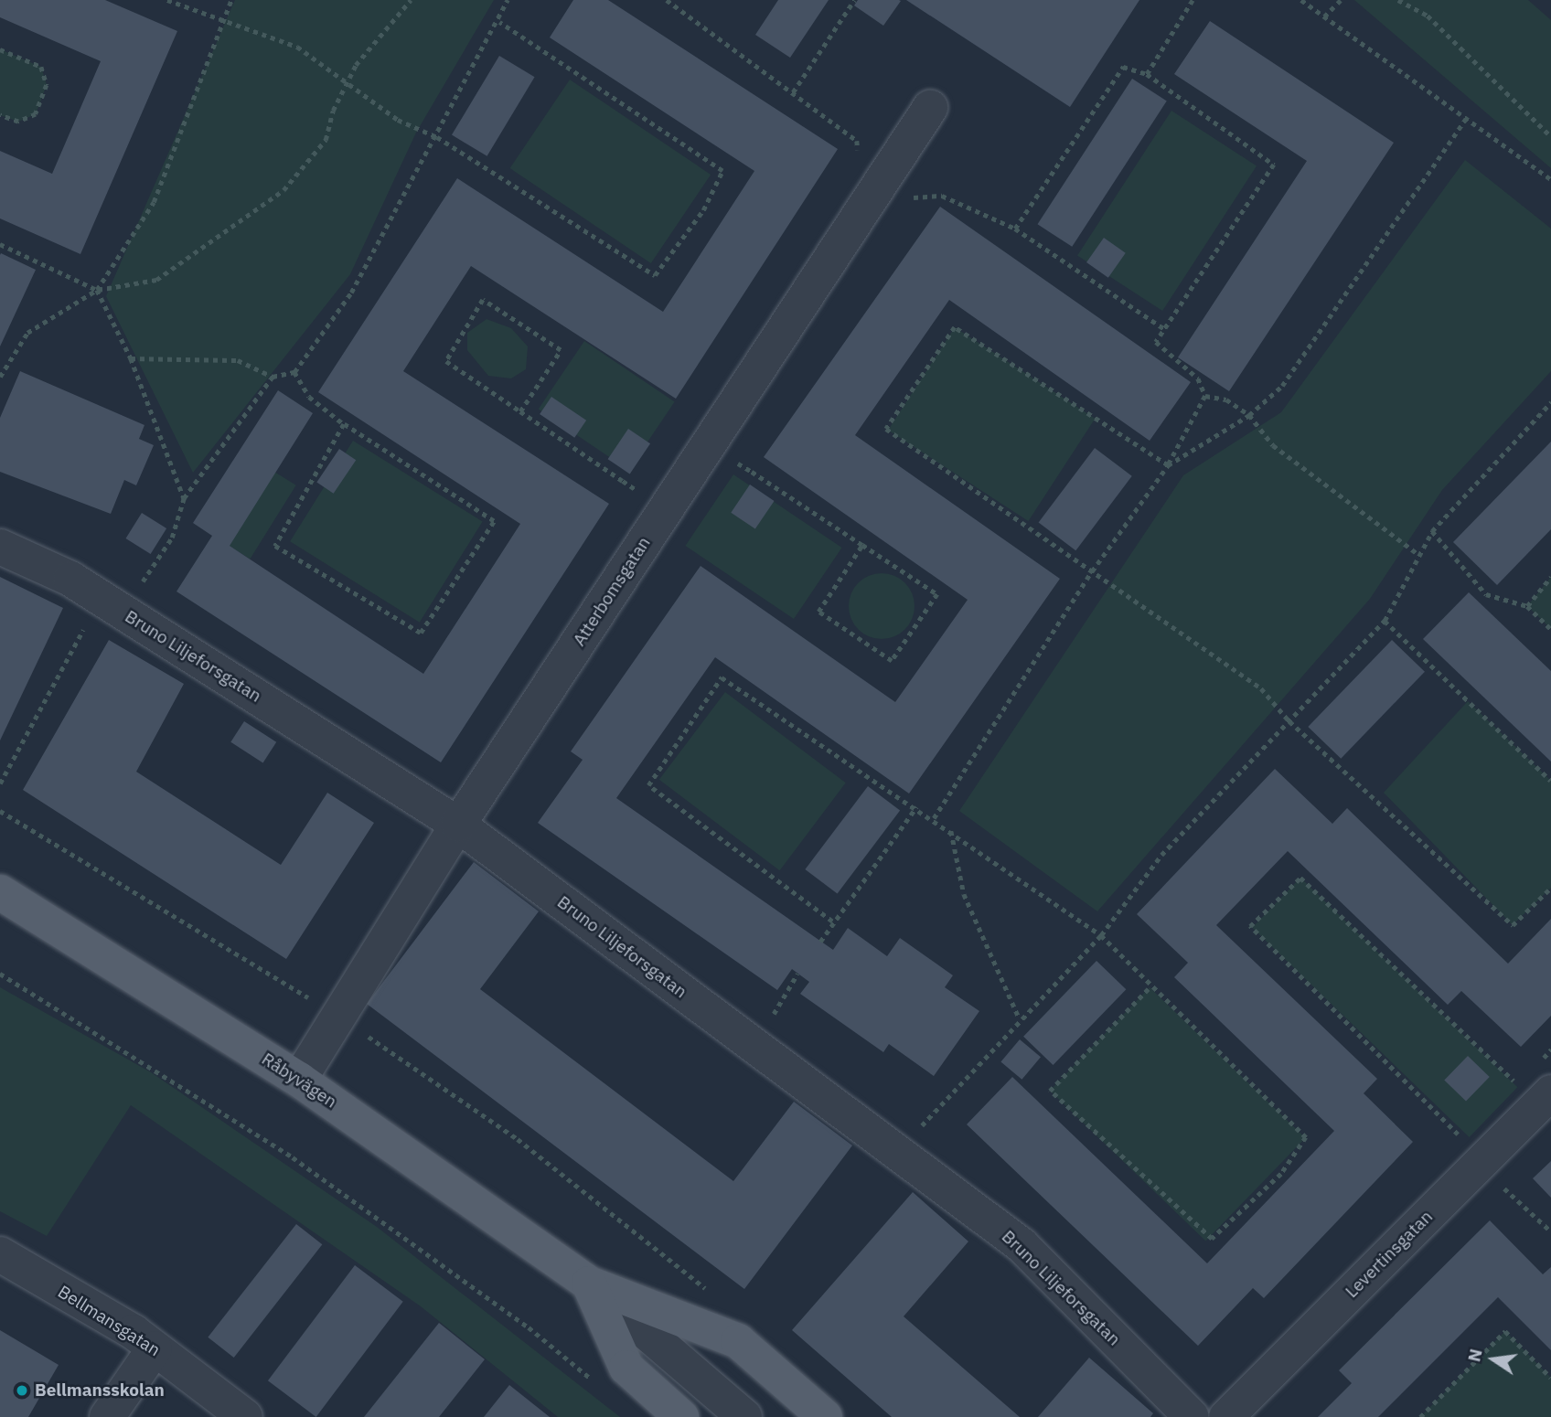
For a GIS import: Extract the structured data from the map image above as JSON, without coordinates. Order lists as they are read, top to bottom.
{
  "streets": {
    "main road": ["Råbyvägen"],
    "street": [
      "Atterbomsgatan",
      "Bruno Liljeforsgatan",
      "Levertinsgatan",
      "Bellmansgatan"
    ]
  },
  "crossings": [
    ["Atterbomsgatan", "Bruno Liljeforsgatan"],
    ["Atterbomsgatan", "Råbyvägen"]
  ],
  "places": ["Bellmansskolan"],
  "north": "left"
}
